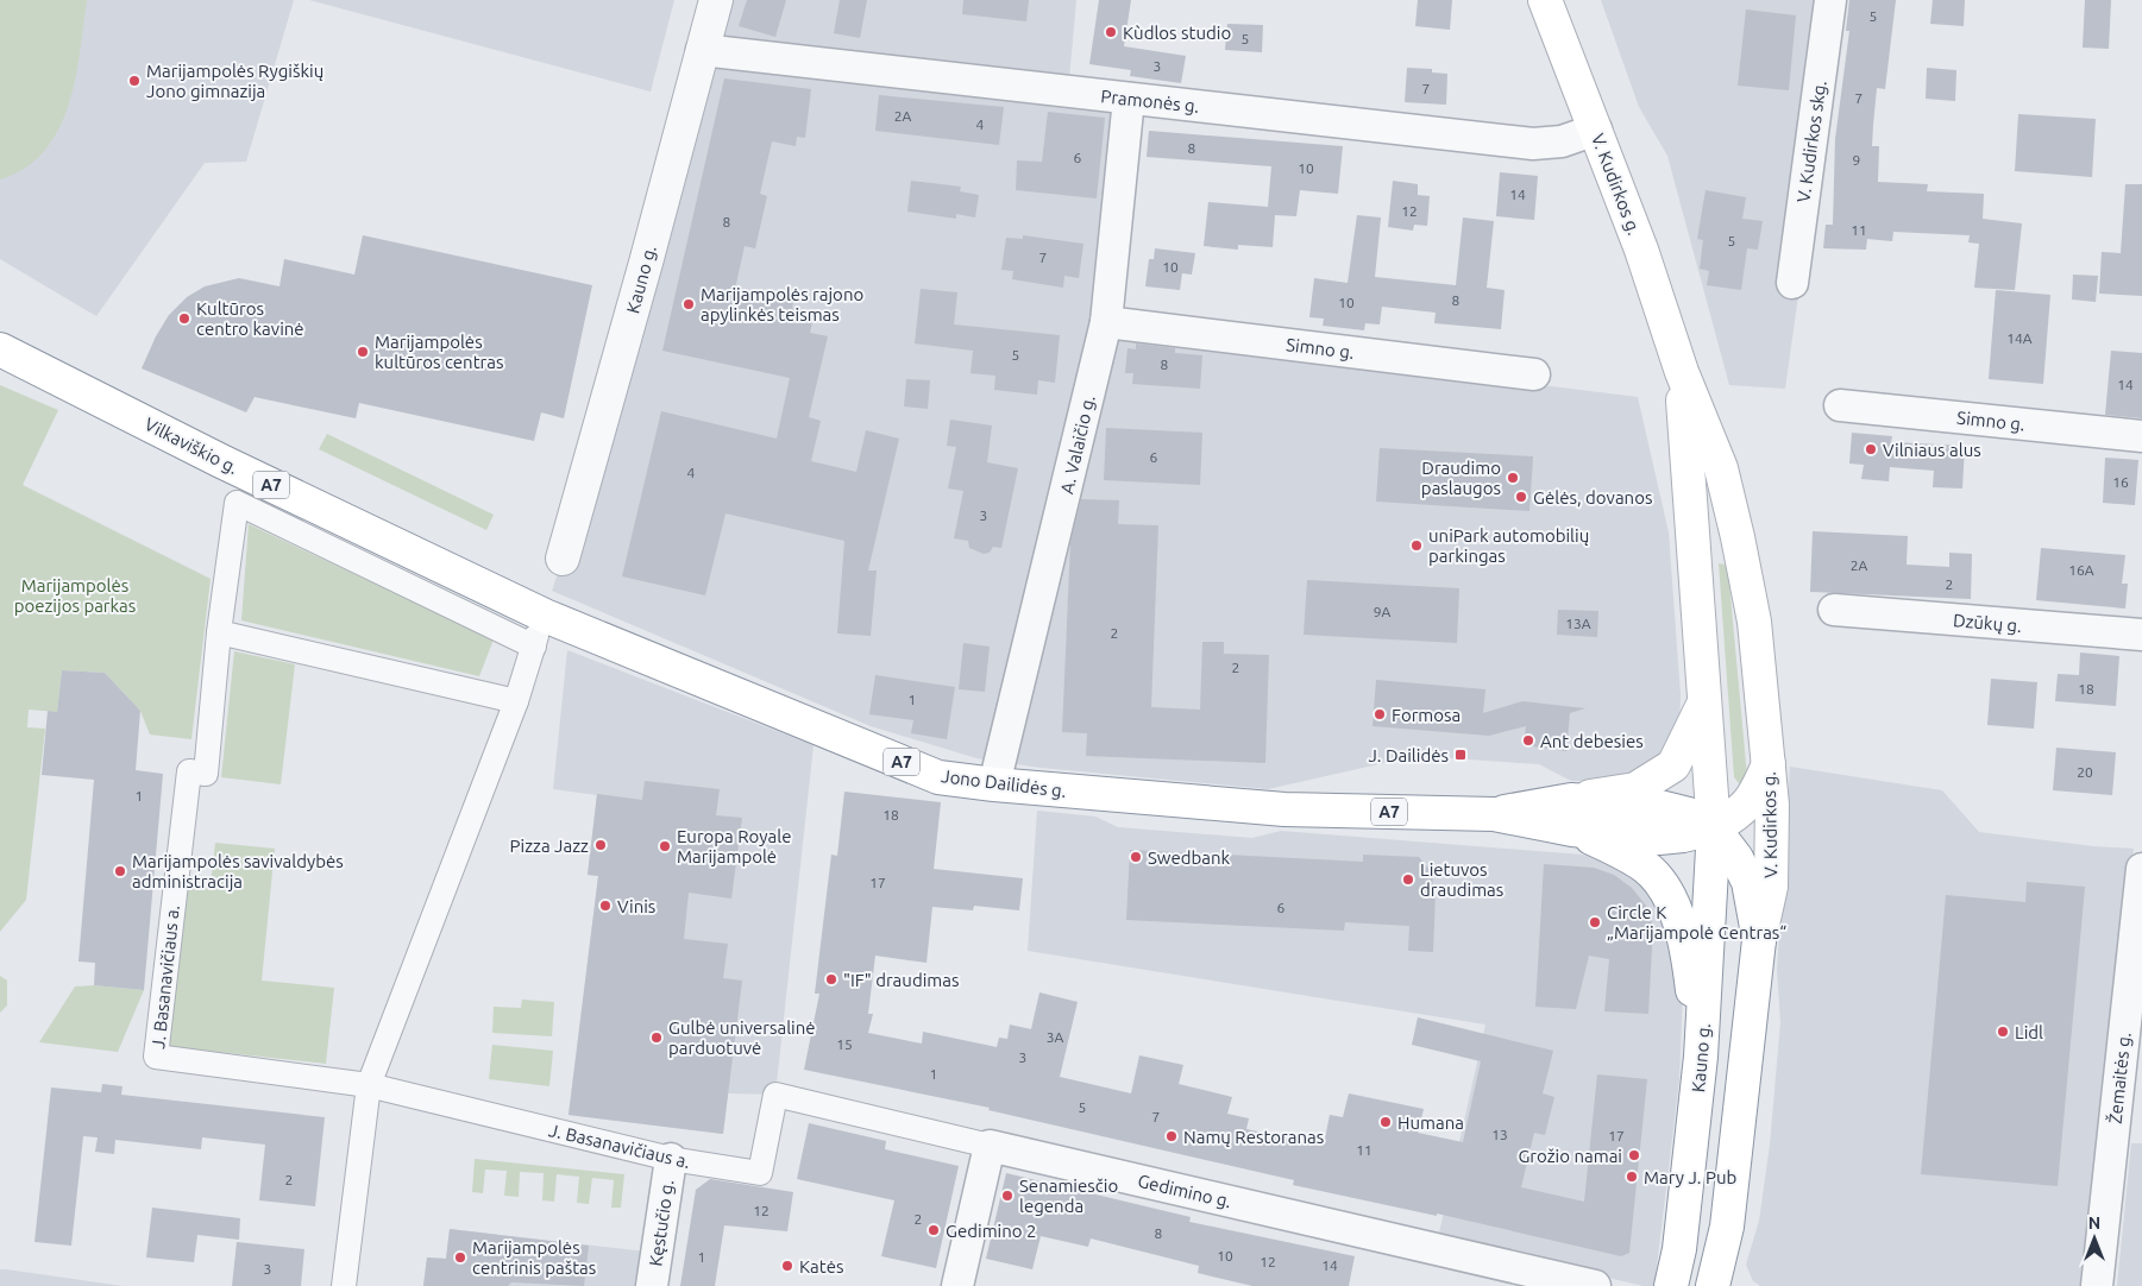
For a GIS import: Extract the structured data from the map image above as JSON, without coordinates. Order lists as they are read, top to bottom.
{
  "streets": {
    "main road": [
      "V. Kudirkos g.",
      "Kauno g.",
      "Vilkaviškio g.",
      "A7",
      "Jono Dailidės g."
    ],
    "street": [
      "Pramonės g.",
      "V. Kudirkos skg.",
      "Simno g.",
      "A. Valaičio g.",
      "Dzūkų g.",
      "J. Basanavičiaus a.",
      "Žemaitės g.",
      "Gedimino g.",
      "Kęstučio g."
    ]
  },
  "crossings": [
    ["Pramonės g.", "V. Kudirkos g."],
    ["Pramonės g.", "Kauno g."],
    ["Pramonės g.", "A. Valaičio g."],
    ["V. Kudirkos g.", "Kauno g."],
    ["Simno g.", "A. Valaičio g."],
    ["A. Valaičio g.", "Jono Dailidės g."],
    ["Vilkaviškio g.", "Jono Dailidės g."],
    ["J. Basanavičiaus a.", "Gedimino g."],
    ["J. Basanavičiaus a.", "Kęstučio g."]
  ],
  "parks": ["Marijampolės poezijos parkas"],
  "places": {
    "other": [
      "Kùdlos studio",
      "Marijampolės Rygiškių Jono gimnazija",
      "Marijampolės rajono apylinkės teismas",
      "Kultūros centro kavinė",
      "Marijampolės kultūros centras",
      "Vilniaus alus",
      "Draudimo paslaugos",
      "Gėlės, dovanos",
      "uniPark automobilių parkingas",
      "Formosa",
      "Ant debesies",
      "Pizza Jazz",
      "Europa Royale Marijampolė",
      "Swedbank",
      "Marijampolės savivaldybės administracija",
      "Lietuvos draudimas",
      "Vinis",
      "Circle K „Marijampolė Centras“",
      "\"IF\" draudimas",
      "Lidl",
      "Gulbė universalinė parduotuvė",
      "Humana",
      "Namų Restoranas",
      "Grožio namai",
      "Mary J. Pub",
      "Senamiesčio legenda",
      "Gedimino 2",
      "Marijampolės centrinis paštas",
      "Katės"
    ],
    "transit": ["J. Dailidės"]
  },
  "house_numbers": [
    "5",
    "5",
    "3",
    "7",
    "7",
    "2A",
    "4",
    "8",
    "6",
    "9",
    "10",
    "14",
    "12",
    "8",
    "11",
    "5",
    "7",
    "10",
    "8",
    "10",
    "14A",
    "5",
    "8",
    "14",
    "6",
    "4",
    "16",
    "3",
    "2A",
    "16A",
    "2",
    "9A",
    "13A",
    "2",
    "2",
    "18",
    "1",
    "20",
    "1",
    "18",
    "17",
    "6",
    "3A",
    "15",
    "3",
    "1",
    "5",
    "7",
    "13",
    "17",
    "11",
    "2",
    "12",
    "2",
    "8",
    "10",
    "1",
    "12",
    "14",
    "3"
  ],
  "north": "top"
}
